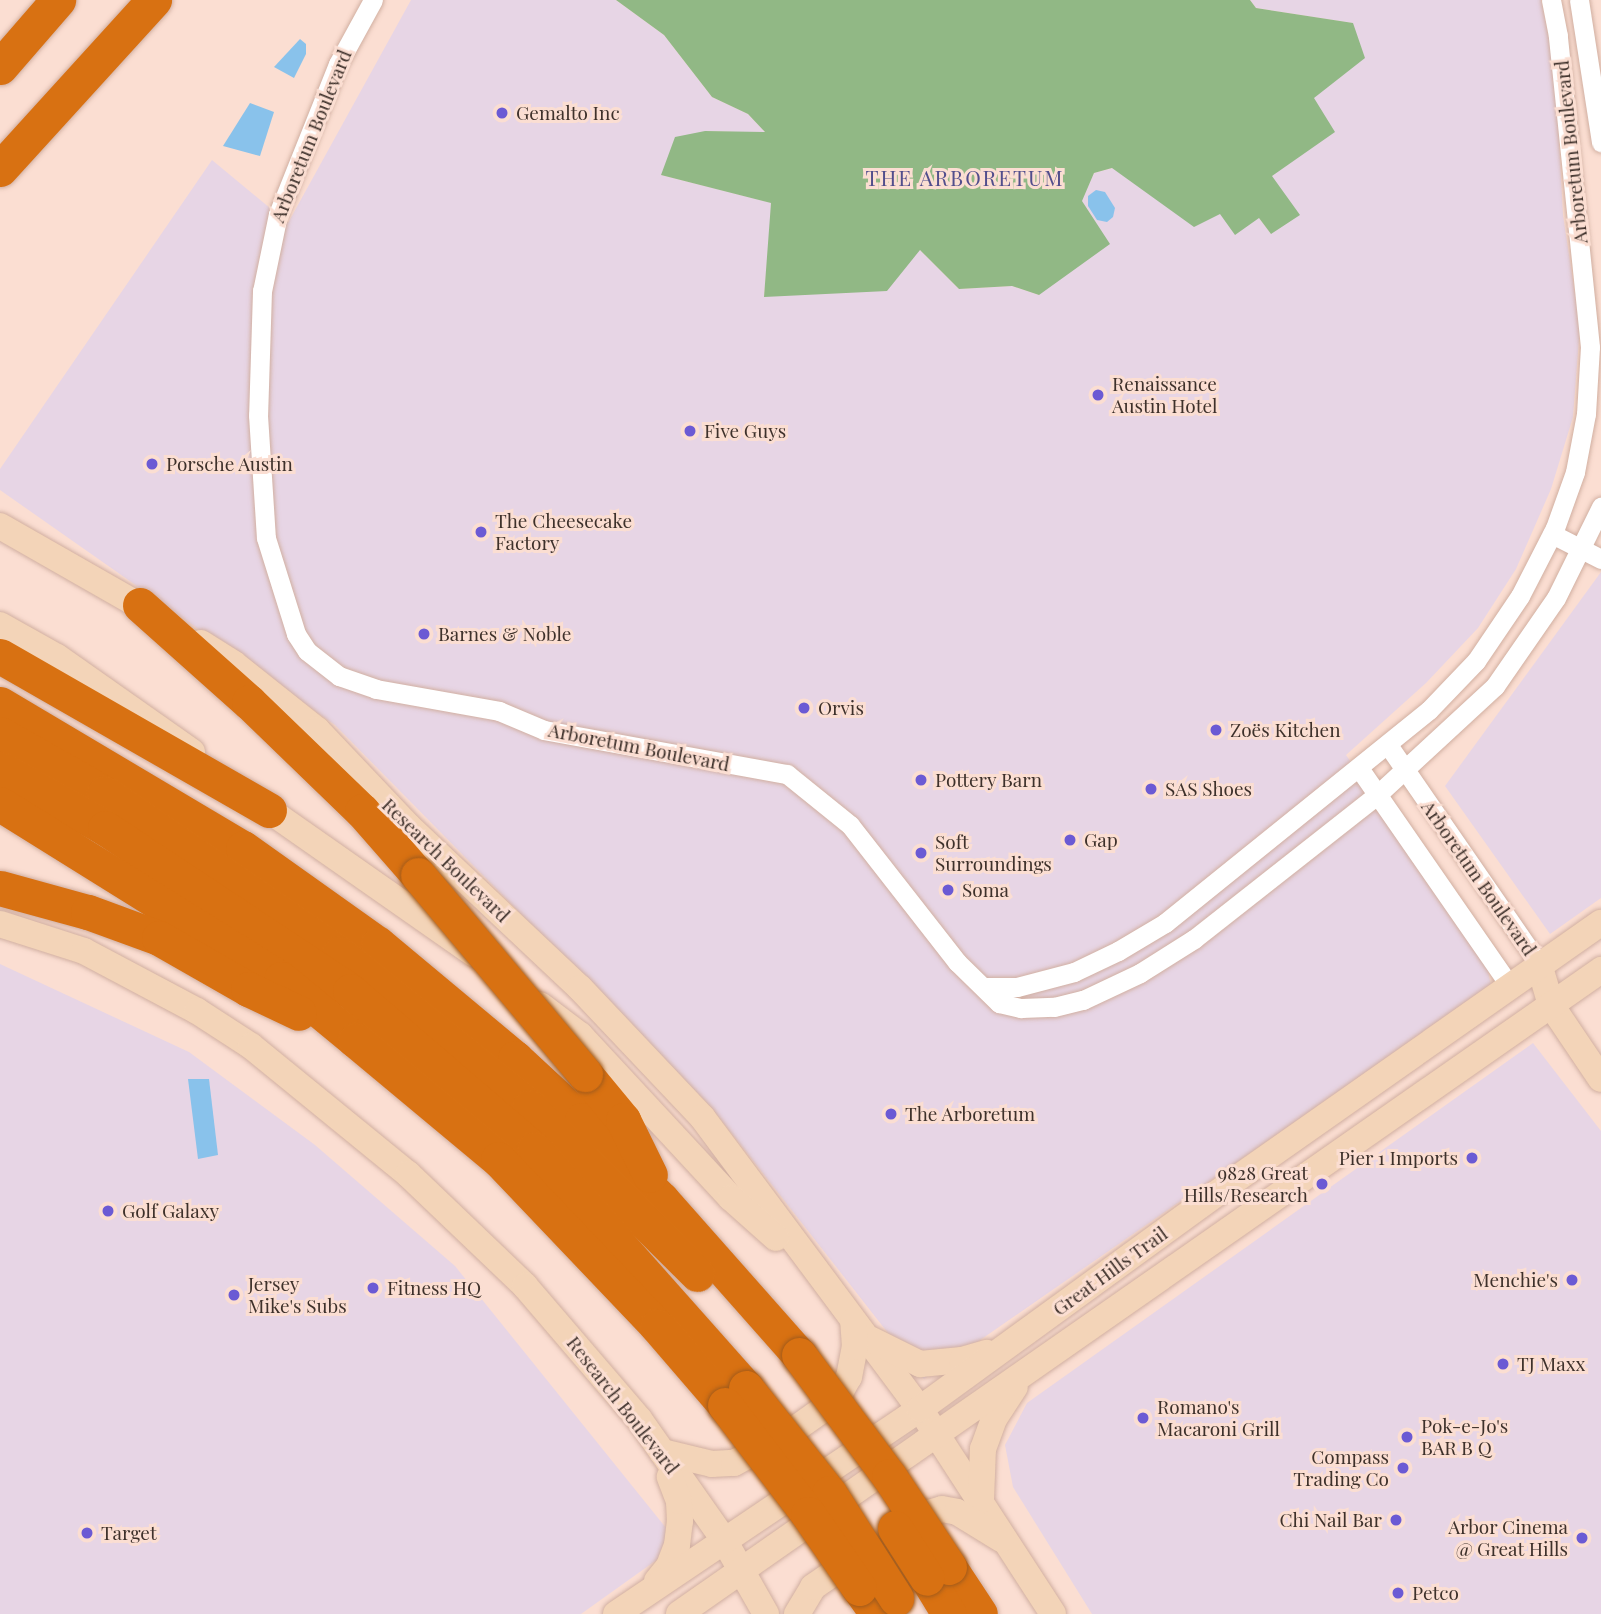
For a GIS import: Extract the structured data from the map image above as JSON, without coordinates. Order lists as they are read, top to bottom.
{
  "streets": {
    "main road": ["Arboretum Boulevard", "Research Boulevard", "Great Hills Trail"]
  },
  "crossings": [
    ["Arboretum Boulevard", "Great Hills Trail"],
    ["Research Boulevard", "Great Hills Trail"]
  ],
  "districts": ["THE ARBORETUM"],
  "places": [
    "Gemalto Inc",
    "Renaissance Austin Hotel",
    "Five Guys",
    "Porsche Austin",
    "The Cheesecake Factory",
    "Barnes & Noble",
    "Orvis",
    "Zoës Kitchen",
    "Pottery Barn",
    "SAS Shoes",
    "Gap",
    "Soft Surroundings",
    "Soma",
    "The Arboretum",
    "Pier 1 Imports",
    "9828 Great Hills/Research",
    "Golf Galaxy",
    "Menchie's",
    "Fitness HQ",
    "Jersey Mike's Subs",
    "TJ Maxx",
    "Romano's Macaroni Grill",
    "Pok-e-Jo's BAR B Q",
    "Compass Trading Co",
    "Chi Nail Bar",
    "Target",
    "Arbor Cinema @ Great Hills",
    "Petco"
  ]
}
